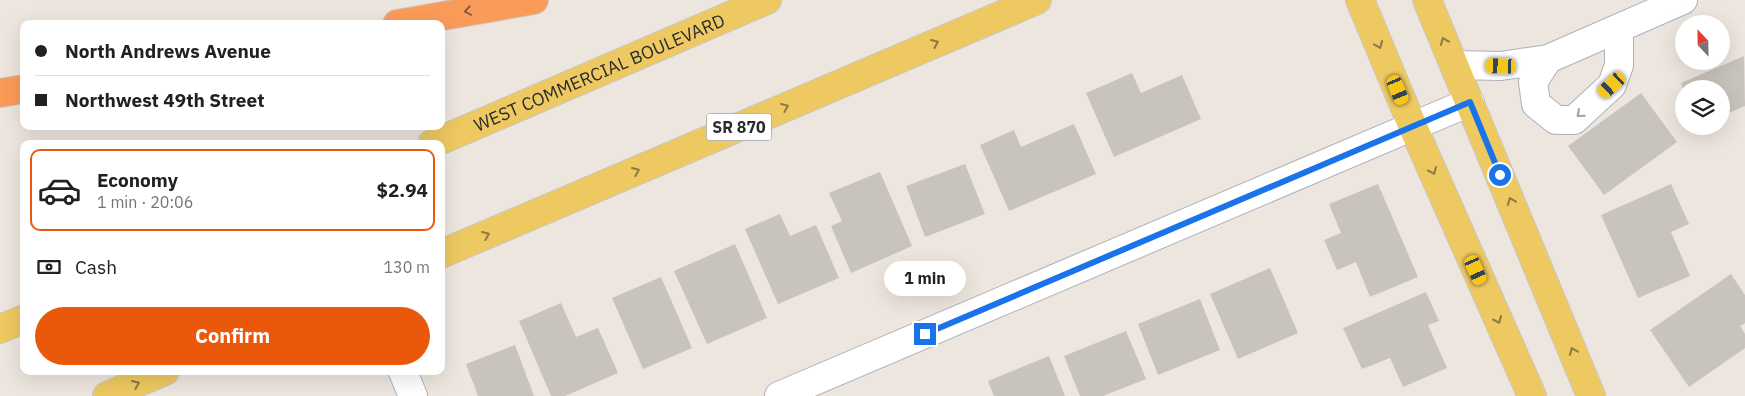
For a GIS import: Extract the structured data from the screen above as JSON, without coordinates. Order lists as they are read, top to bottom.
{
  "streets": {
    "main road": ["WEST COMMERCIAL BOULEVARD", "SR 870"]
  },
  "north": "top",
  "page": {
    "banner": ["North Andrews Avenue", "Northwest 49th Street"],
    "list": [
      {
        "name": "Economy",
        "note": "1 min · 20:06",
        "value": "$2.94"
      }
    ],
    "pay": ["Cash", "130 m"],
    "bubble": "1 min",
    "buttons": "Confirm"
  }
}
